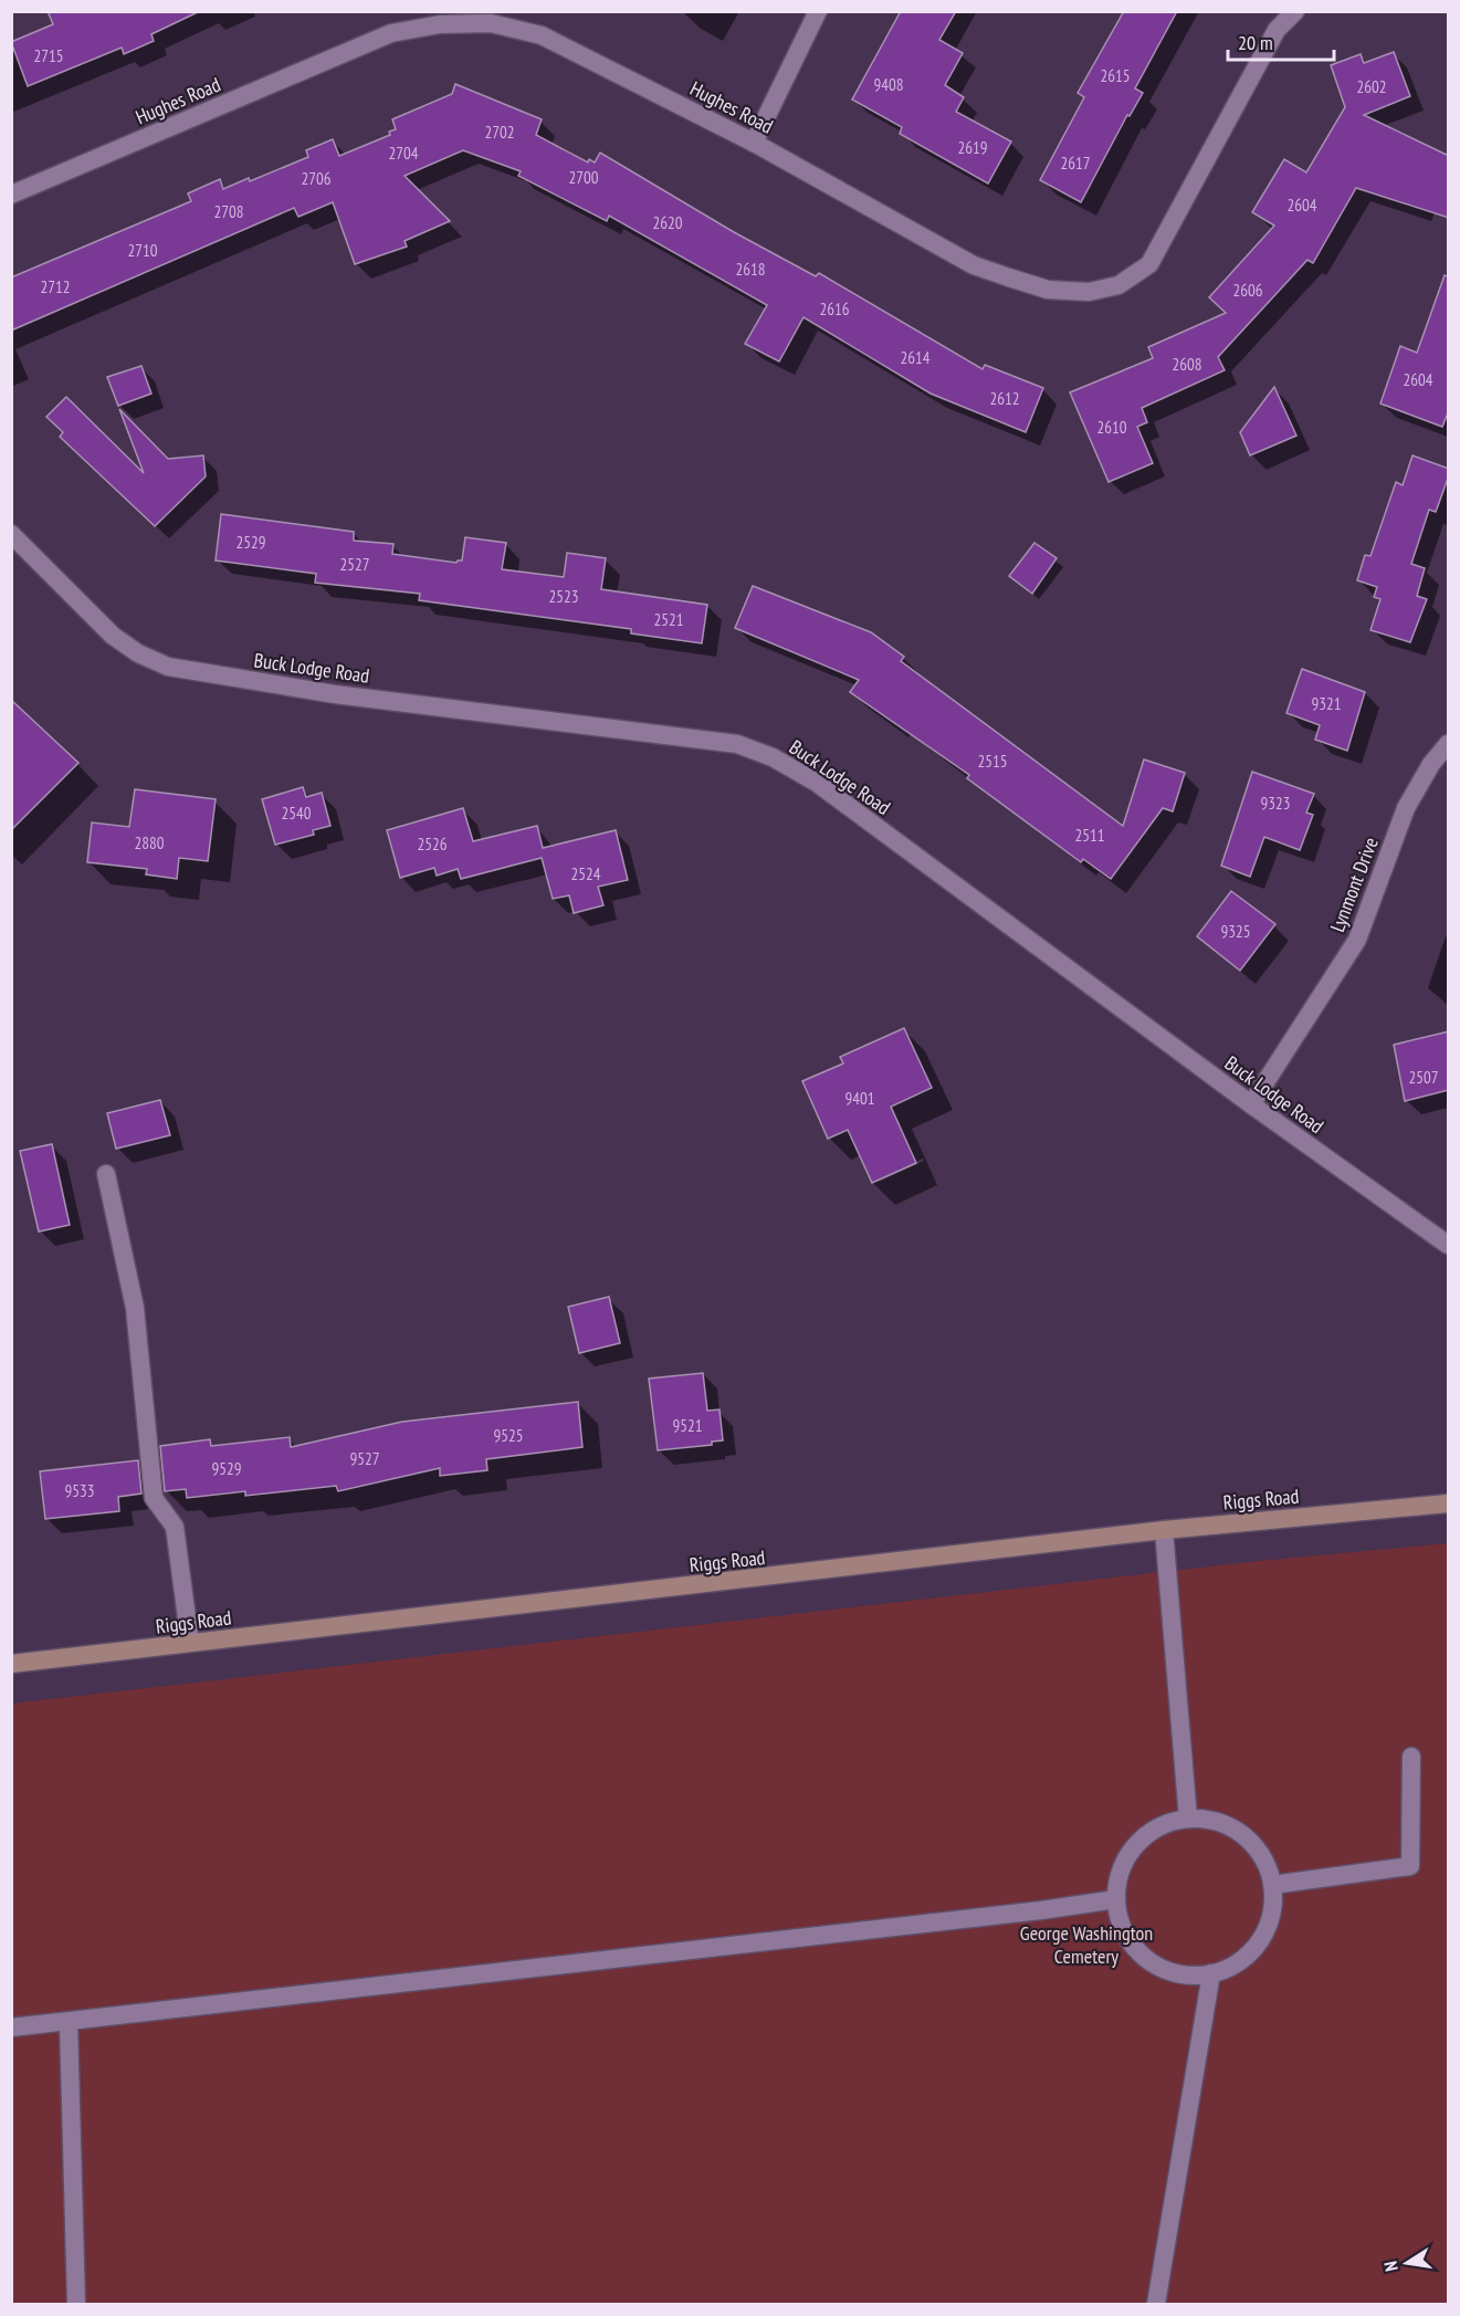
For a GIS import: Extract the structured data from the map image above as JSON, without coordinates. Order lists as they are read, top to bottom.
{
  "streets": {
    "main road": ["Riggs Road"],
    "street": ["Hughes Road", "Buck Lodge Road", "Lynmont Drive"]
  },
  "crossings": [
    ["Buck Lodge Road", "Lynmont Drive"]
  ],
  "parks": ["George Washington Cemetery"],
  "house_numbers": [
    "2715",
    "2615",
    "9408",
    "2602",
    "2702",
    "2619",
    "2704",
    "2617",
    "2700",
    "2706",
    "2604",
    "2708",
    "2620",
    "2710",
    "2618",
    "2712",
    "2606",
    "2616",
    "2614",
    "2608",
    "2604",
    "2612",
    "2610",
    "2529",
    "2527",
    "2523",
    "2521",
    "9321",
    "2515",
    "9323",
    "2540",
    "2511",
    "2880",
    "2526",
    "2524",
    "9325",
    "2507",
    "9401",
    "9521",
    "9525",
    "9527",
    "9529",
    "9533"
  ],
  "scale_bar": "20 m",
  "north": "left"
}
